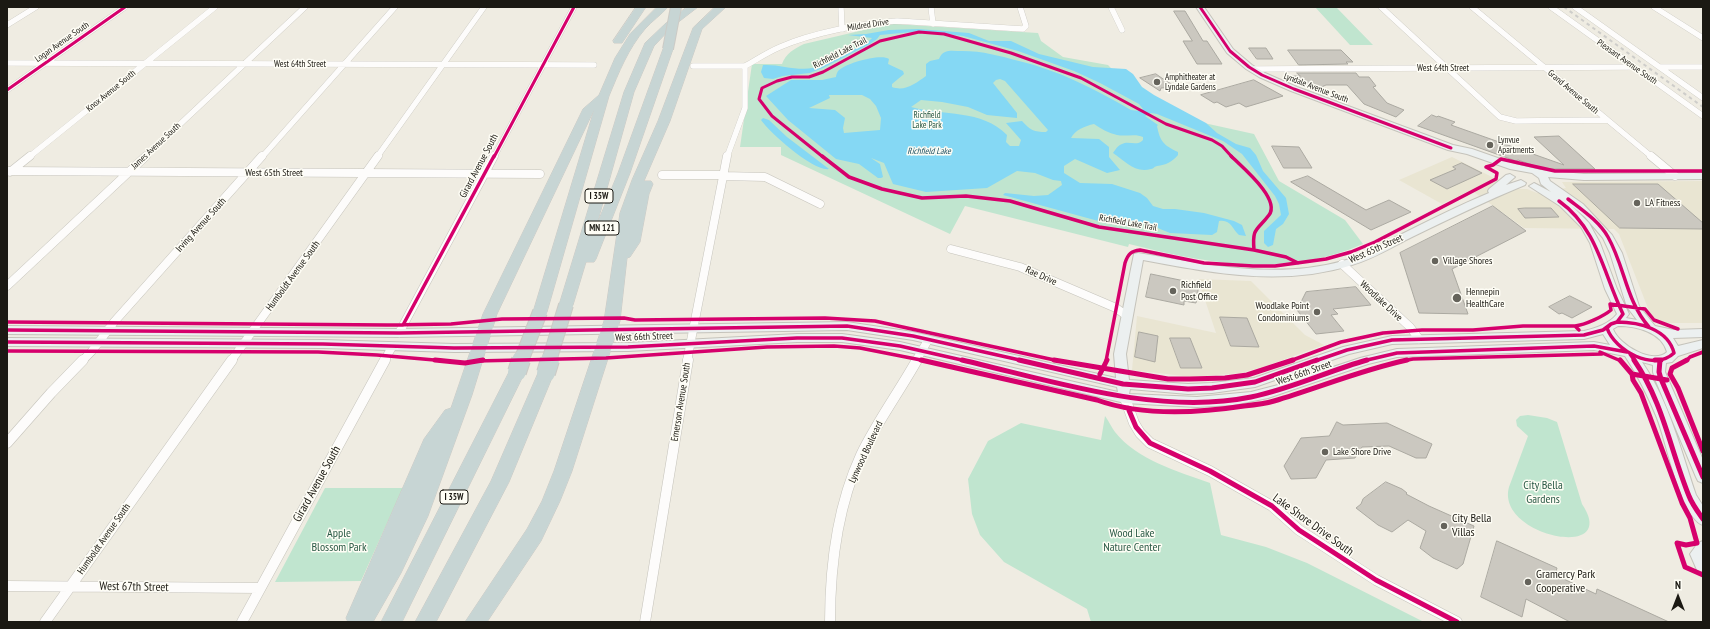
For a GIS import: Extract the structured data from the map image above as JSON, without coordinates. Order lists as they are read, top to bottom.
{
  "streets": {
    "highway": ["I 35W", "MN 121"],
    "main road": [
      "Lyndale Avenue South",
      "West 65th Street",
      "West 66th Street",
      "Lake Shore Drive South"
    ],
    "street": [
      "Mildred Drive",
      "Logan Avenue South",
      "Pleasant Avenue South",
      "West 64th Street",
      "Knox Avenue South",
      "Grand Avenue South",
      "James Avenue South",
      "Girard Avenue South",
      "Irving Avenue South",
      "Humboldt Avenue South",
      "Rae Drive",
      "Woodlake Drive",
      "Emerson Avenue South",
      "Lynwood Boulevard",
      "West 67th Street"
    ],
    "cycle path": ["Richfield Lake Trail"]
  },
  "crossings": [
    ["Mildred Drive", "Emerson Avenue South"],
    ["Logan Avenue South", "West 64th Street"],
    ["Pleasant Avenue South", "West 64th Street"],
    ["West 64th Street", "Lyndale Avenue South"],
    ["West 64th Street", "Knox Avenue South"],
    ["West 64th Street", "Grand Avenue South"],
    ["West 64th Street", "James Avenue South"],
    ["West 64th Street", "Girard Avenue South"],
    ["West 64th Street", "Irving Avenue South"],
    ["West 64th Street", "Humboldt Avenue South"],
    ["Lyndale Avenue South", "West 65th Street"],
    ["Lyndale Avenue South", "West 66th Street"],
    ["Knox Avenue South", "West 65th Street"],
    ["James Avenue South", "West 65th Street"],
    ["Girard Avenue South", "West 65th Street"],
    ["Girard Avenue South", "West 66th Street"],
    ["Girard Avenue South", "West 67th Street"],
    ["West 65th Street", "Irving Avenue South"],
    ["West 65th Street", "Humboldt Avenue South"],
    ["West 65th Street", "Rae Drive"],
    ["West 65th Street", "Woodlake Drive"],
    ["I 35W", "MN 121"],
    ["Irving Avenue South", "West 66th Street"],
    ["Humboldt Avenue South", "West 66th Street"],
    ["Humboldt Avenue South", "West 67th Street"],
    ["Woodlake Drive", "West 66th Street"],
    ["West 66th Street", "Emerson Avenue South"],
    ["West 66th Street", "Lynwood Boulevard"],
    ["West 66th Street", "Lake Shore Drive South"]
  ],
  "water": ["Richfield Lake"],
  "parks": [
    "Richfield Lake Park",
    "City Bella Gardens",
    "Apple Blossom Park",
    "Wood Lake Nature Center"
  ],
  "places": [
    "Amphitheater at Lyndale Gardens",
    "Lynvue Apartments",
    "LA Fitness",
    "Village Shores",
    "Richfield Post Office",
    "Hennepin HealthCare",
    "Woodlake Point Condominiums",
    "Lake Shore Drive",
    "City Bella Villas",
    "Gramercy Park Cooperative"
  ],
  "north": "top"
}
